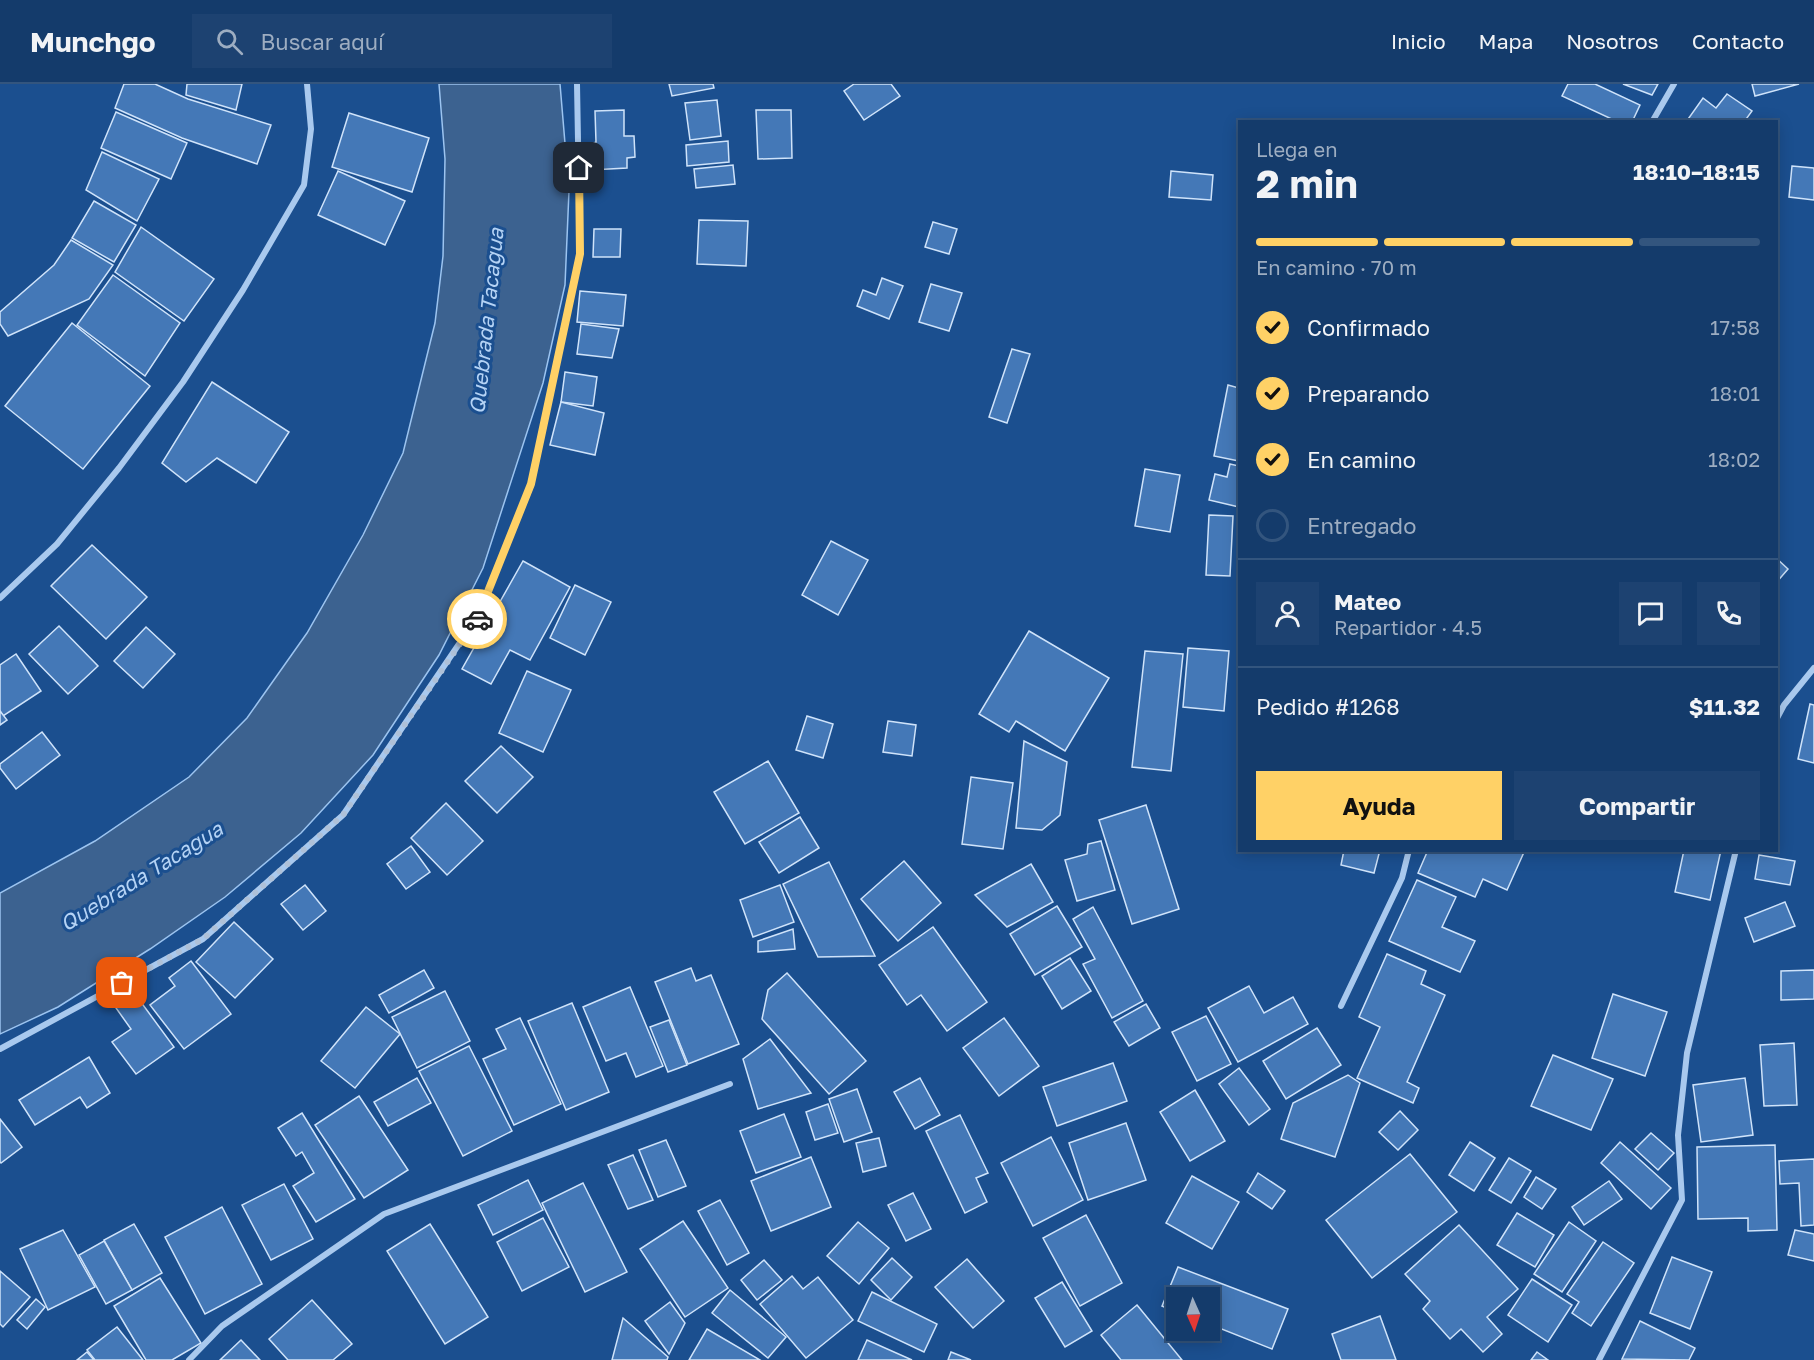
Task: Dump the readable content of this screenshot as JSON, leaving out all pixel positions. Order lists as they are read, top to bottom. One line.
{"water":["Quebrada Tacagua"],"north":"bottom","page":{"header":"Munchgo","search":"Buscar aquí","nav":["Inicio","Mapa","Nosotros","Contacto"],"heading":["2 min","Llega en","18:10–18:15"],"panel":["Mateo","Repartidor · 4.5","Pedido #1268","$11.32"],"bar":"En camino · 70 m","list":[["Confirmado","17:58"],["Preparando","18:01"],["En camino","18:02"],"Entregado"],"buttons":["Ayuda","Compartir"]}}
